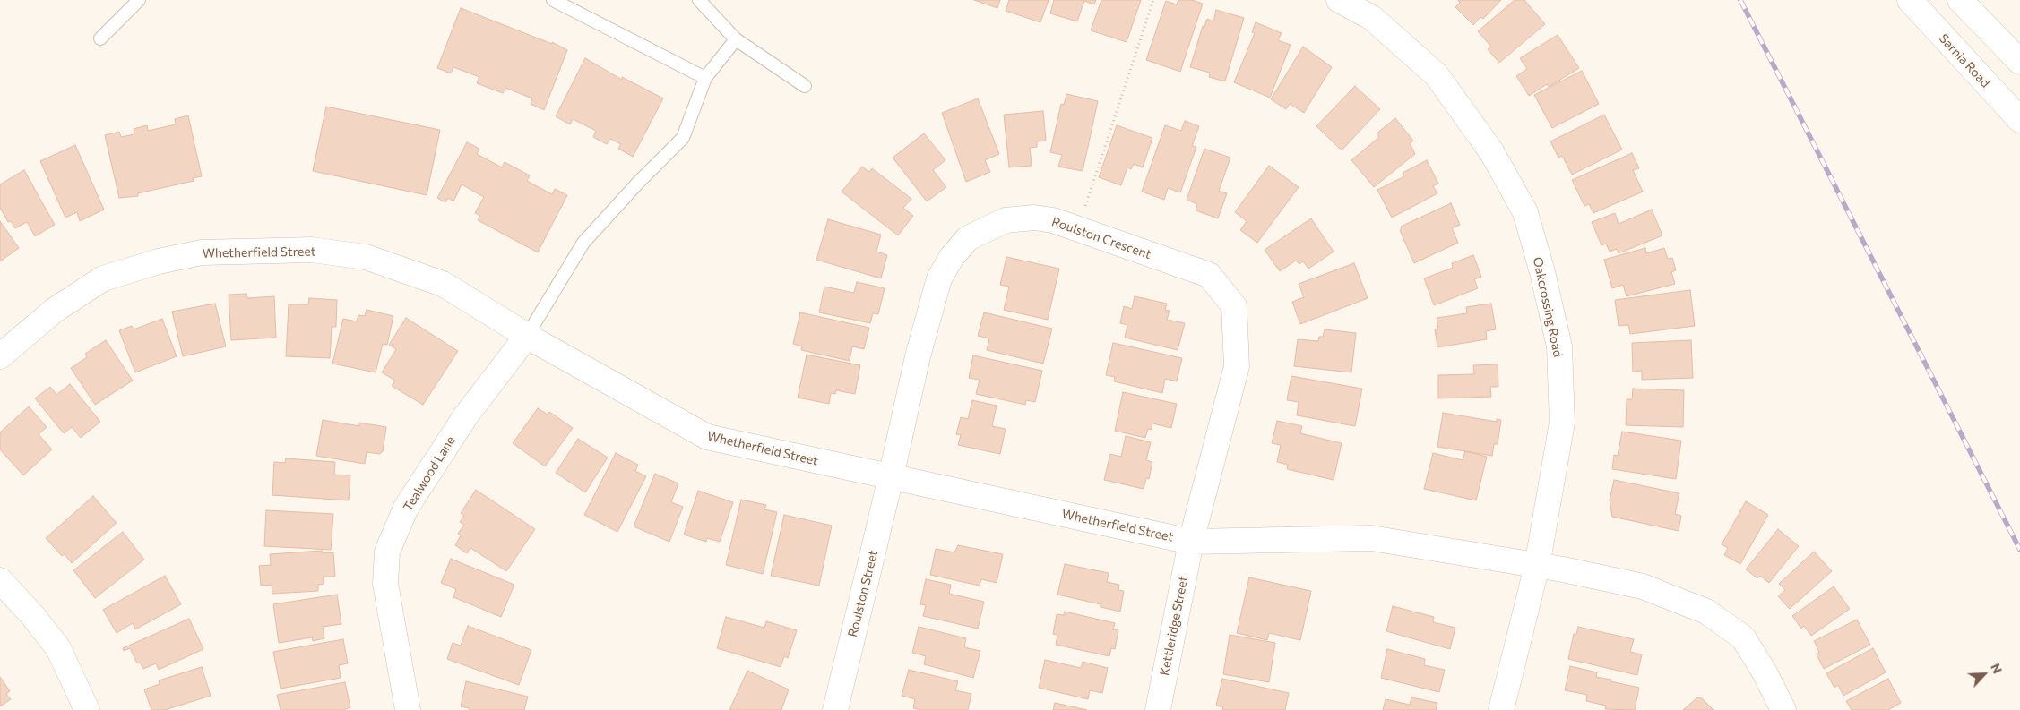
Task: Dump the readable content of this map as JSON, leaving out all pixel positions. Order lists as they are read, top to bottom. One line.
{"streets":{"street":["Sarnia Road","Roulston Crescent","Whetherfield Street","Oakcrossing Road","Tealwood Lane","Roulston Street","Kettleridge Street"]},"crossings":[["Roulston Crescent","Whetherfield Street"],["Roulston Crescent","Roulston Street"],["Roulston Crescent","Kettleridge Street"],["Whetherfield Street","Oakcrossing Road"],["Whetherfield Street","Tealwood Lane"],["Whetherfield Street","Roulston Street"],["Whetherfield Street","Kettleridge Street"]],"north":"top right"}
